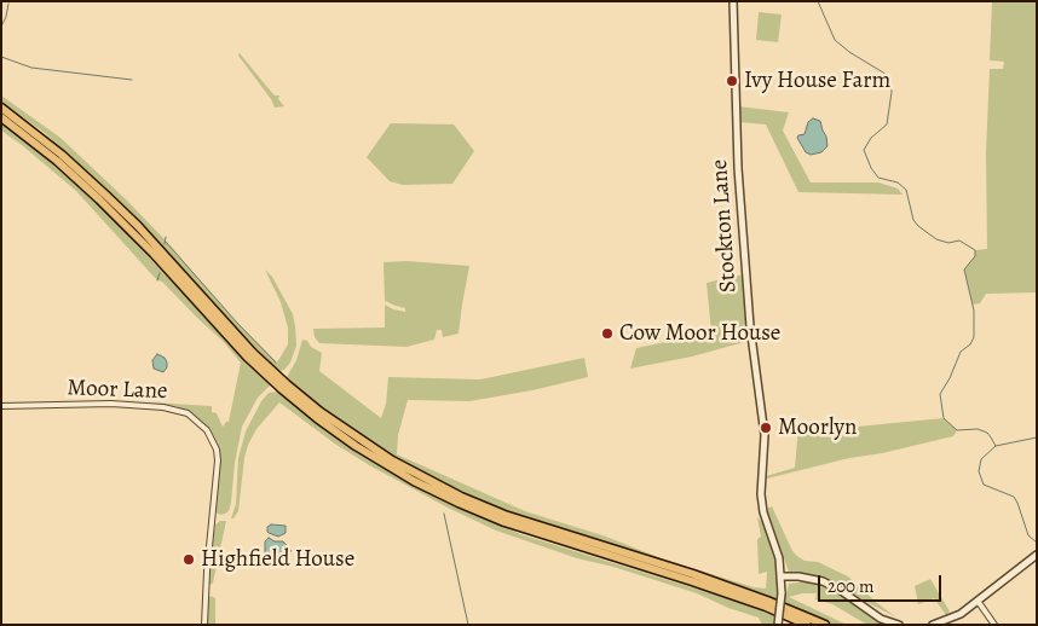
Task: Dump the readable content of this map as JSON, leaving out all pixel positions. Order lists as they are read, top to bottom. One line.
{"streets":{"street":["Stockton Lane","Moor Lane"]},"places":["Ivy House Farm","Cow Moor House","Moorlyn","Highfield House"],"scale_bar":"200 m"}
